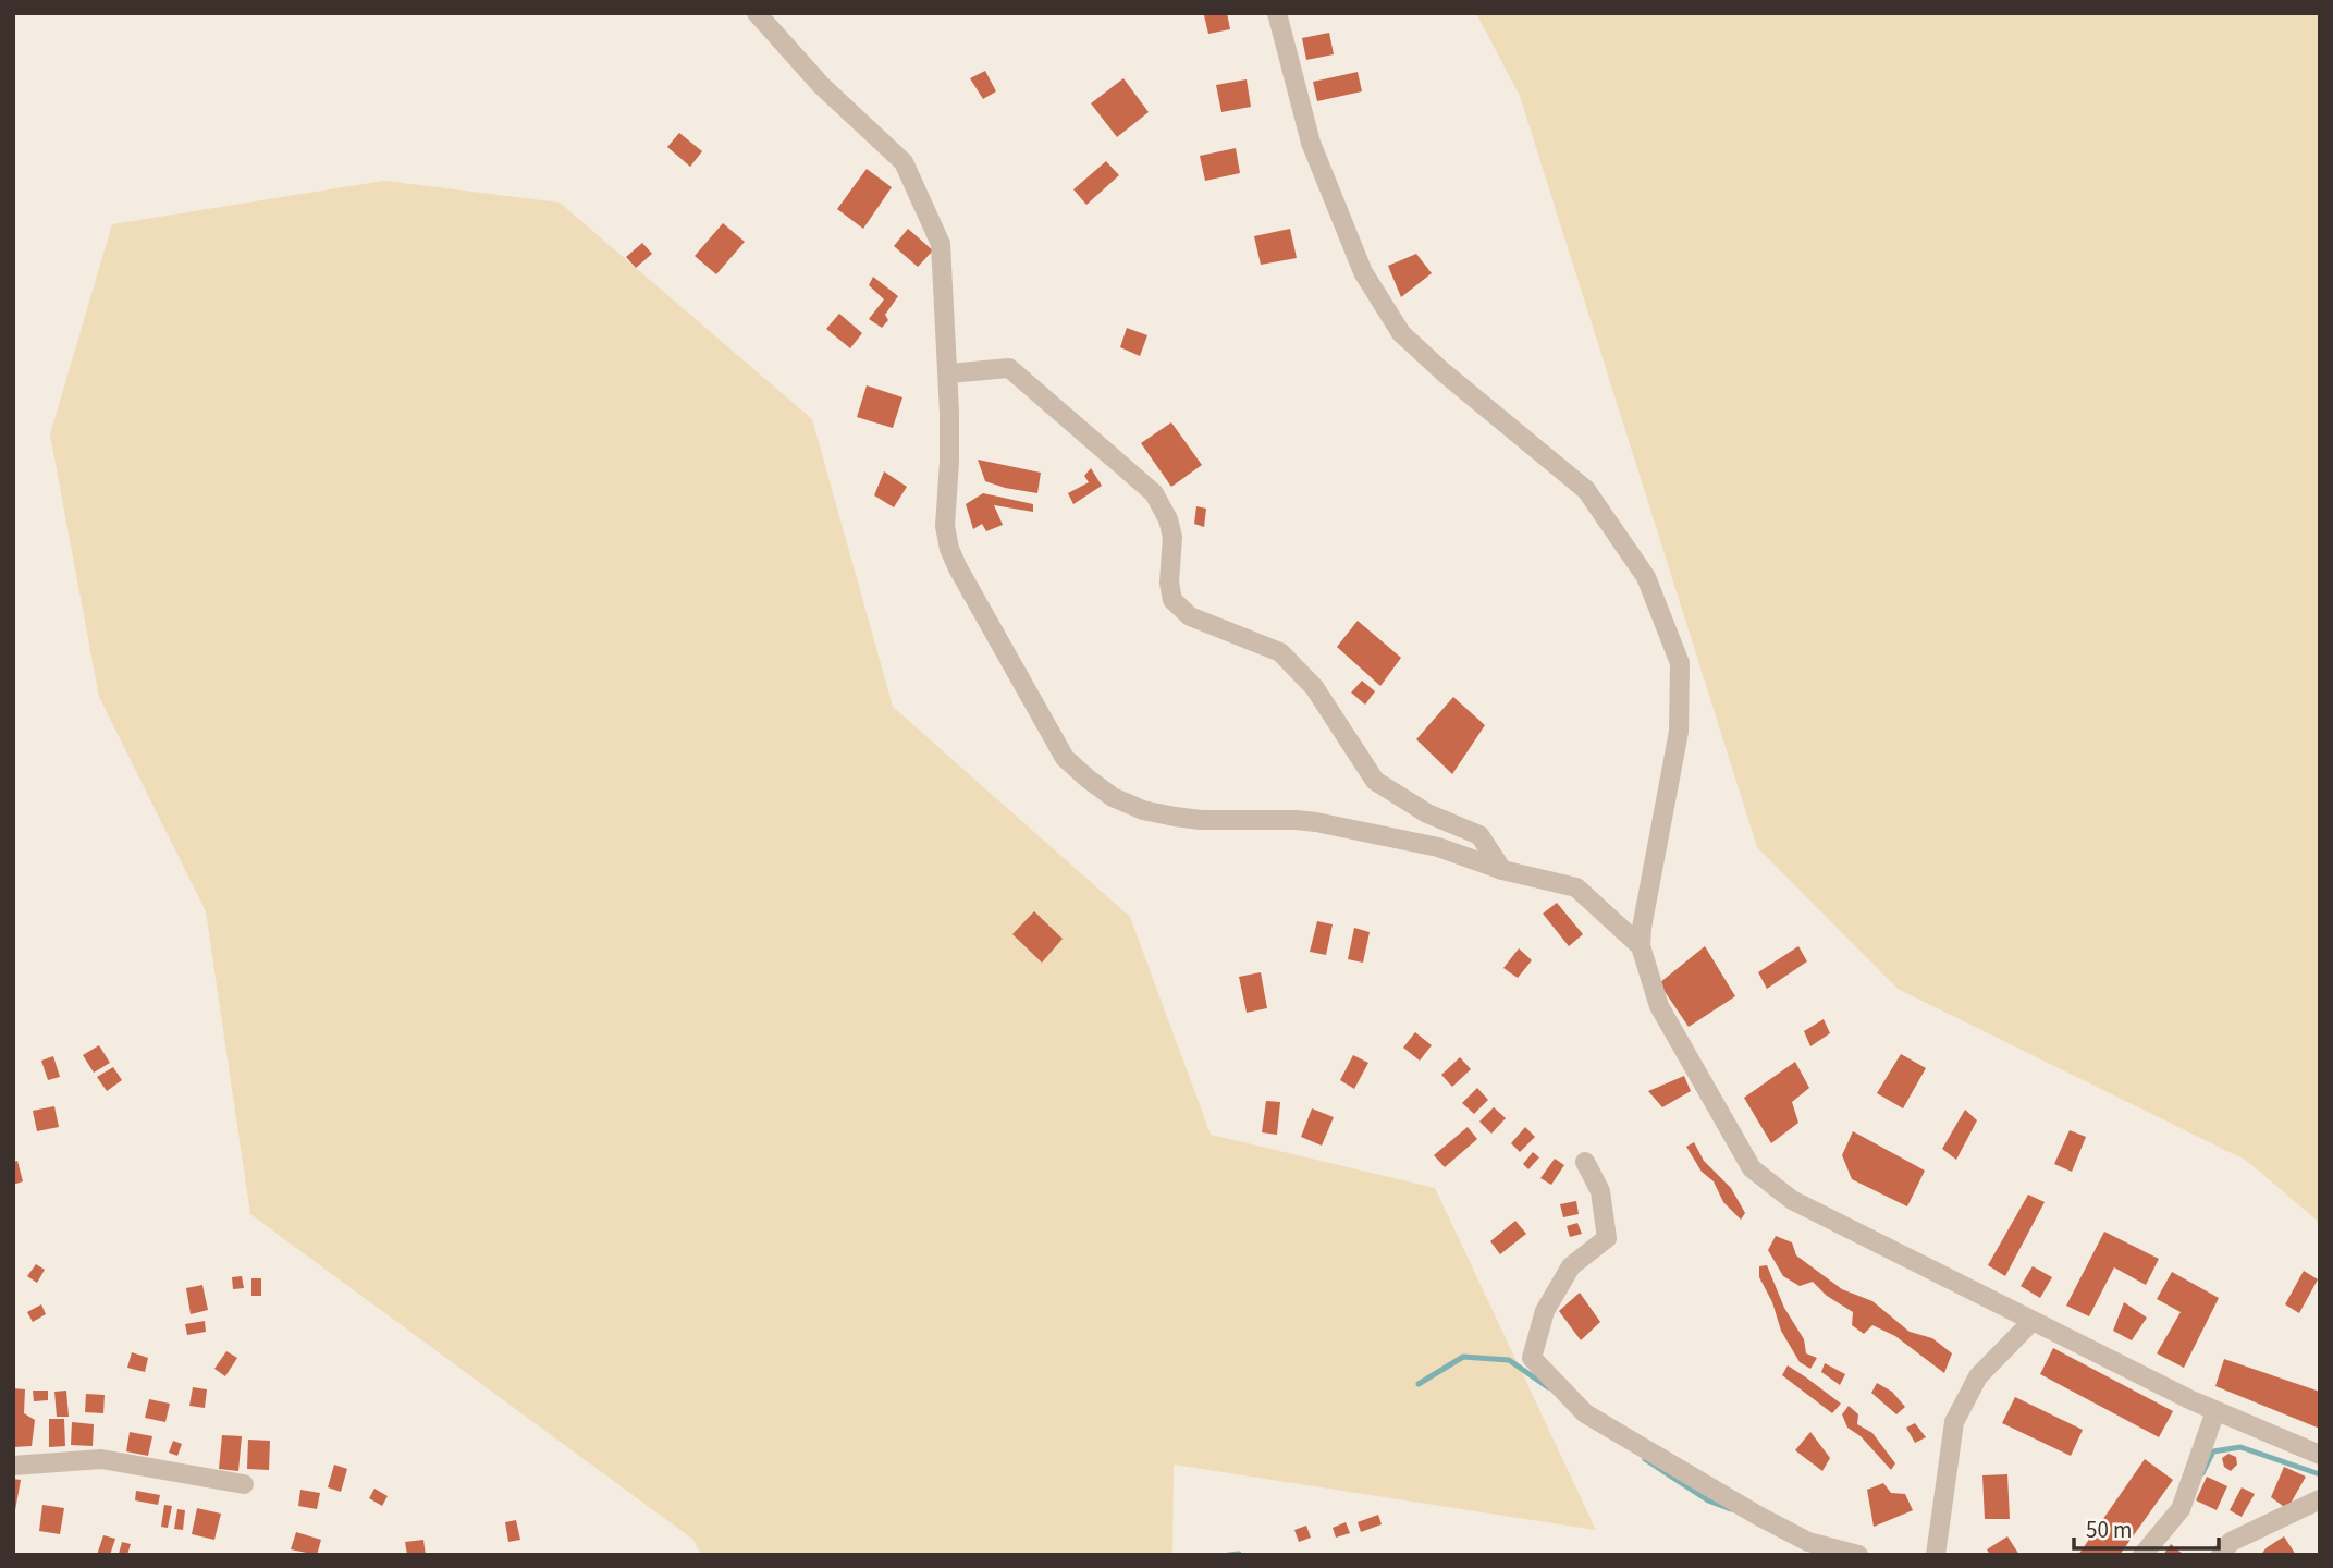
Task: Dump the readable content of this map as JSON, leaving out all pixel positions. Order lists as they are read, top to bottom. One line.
{"scale_bar":"50 m"}
